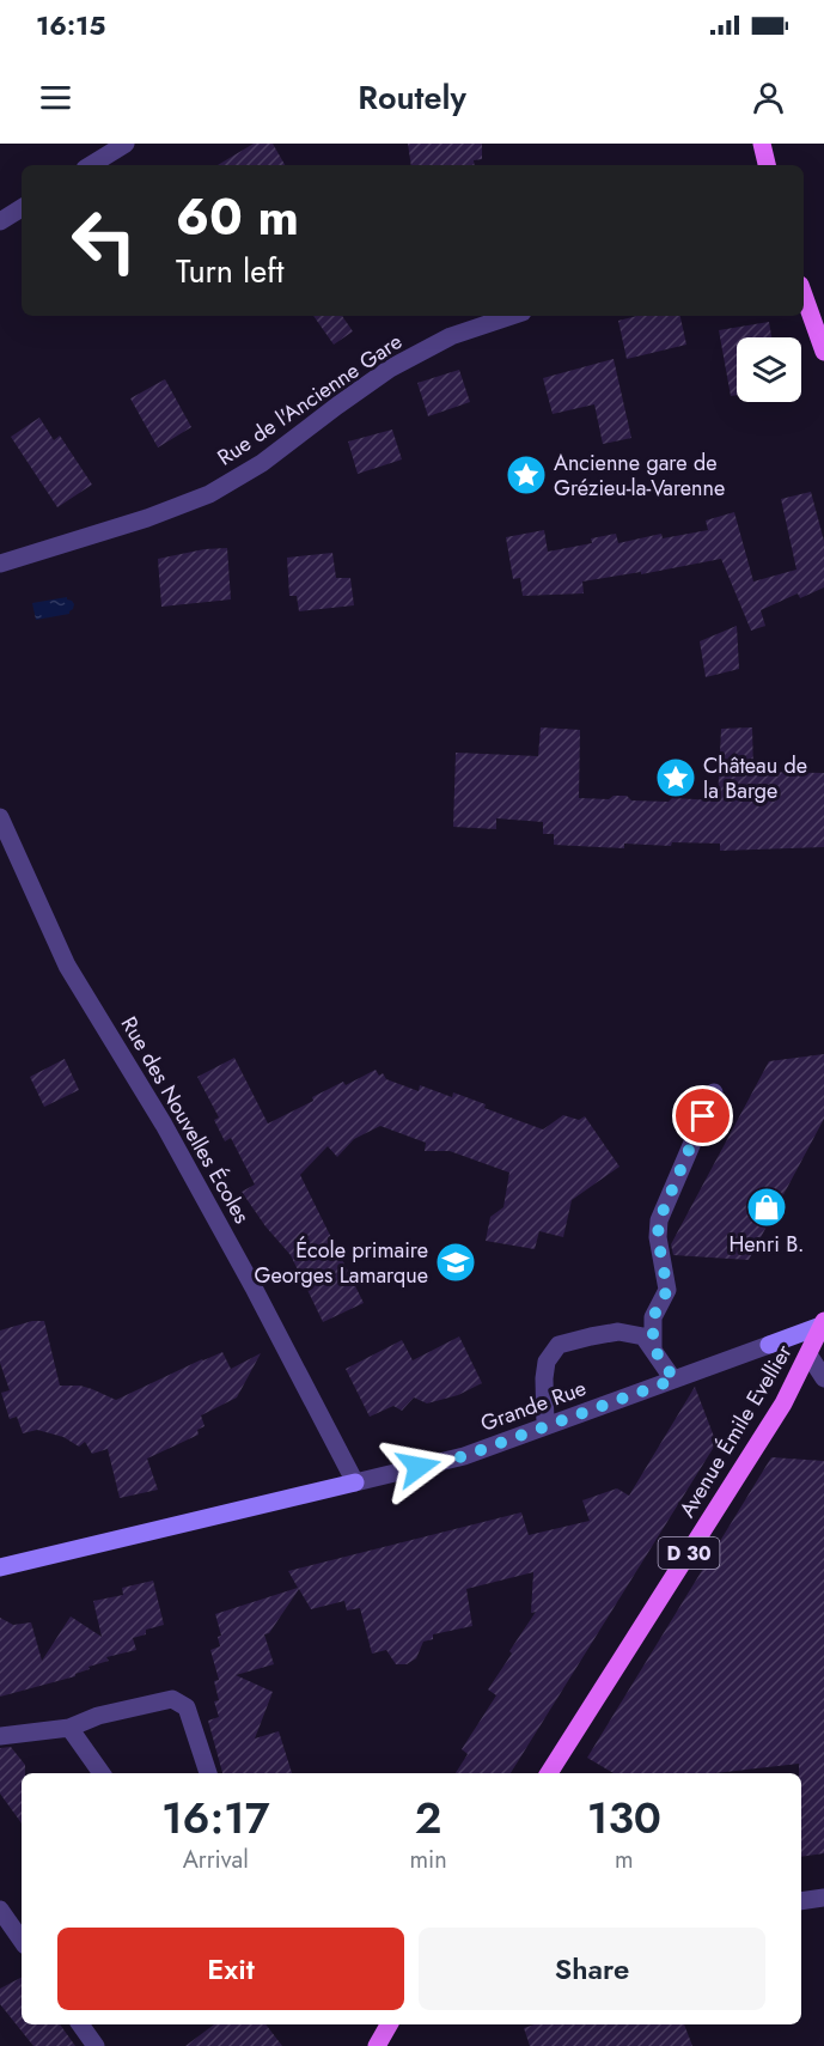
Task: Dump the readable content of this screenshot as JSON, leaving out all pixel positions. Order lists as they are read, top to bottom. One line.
{"streets":{"main road":["Avenue Émile Evellier","D 30"],"street":["Rue de l'Ancienne Gare","Rue des Nouvelles Écoles","Grande Rue"]},"crossings":[["Rue des Nouvelles Écoles","Grande Rue"],["Grande Rue","Avenue Émile Evellier"]],"places":{"place":["Ancienne gare de Grézieu-la-Varenne","Château de la Barge"],"shop":["Henri B."],"school or university":["École primaire Georges Lamarque"]},"page":{"status":"16:15","header":"Routely","turn":["60 m","Turn left"],"eta":["16:17","Arrival","2","min","130","m"],"buttons":["Exit","Share"]}}
